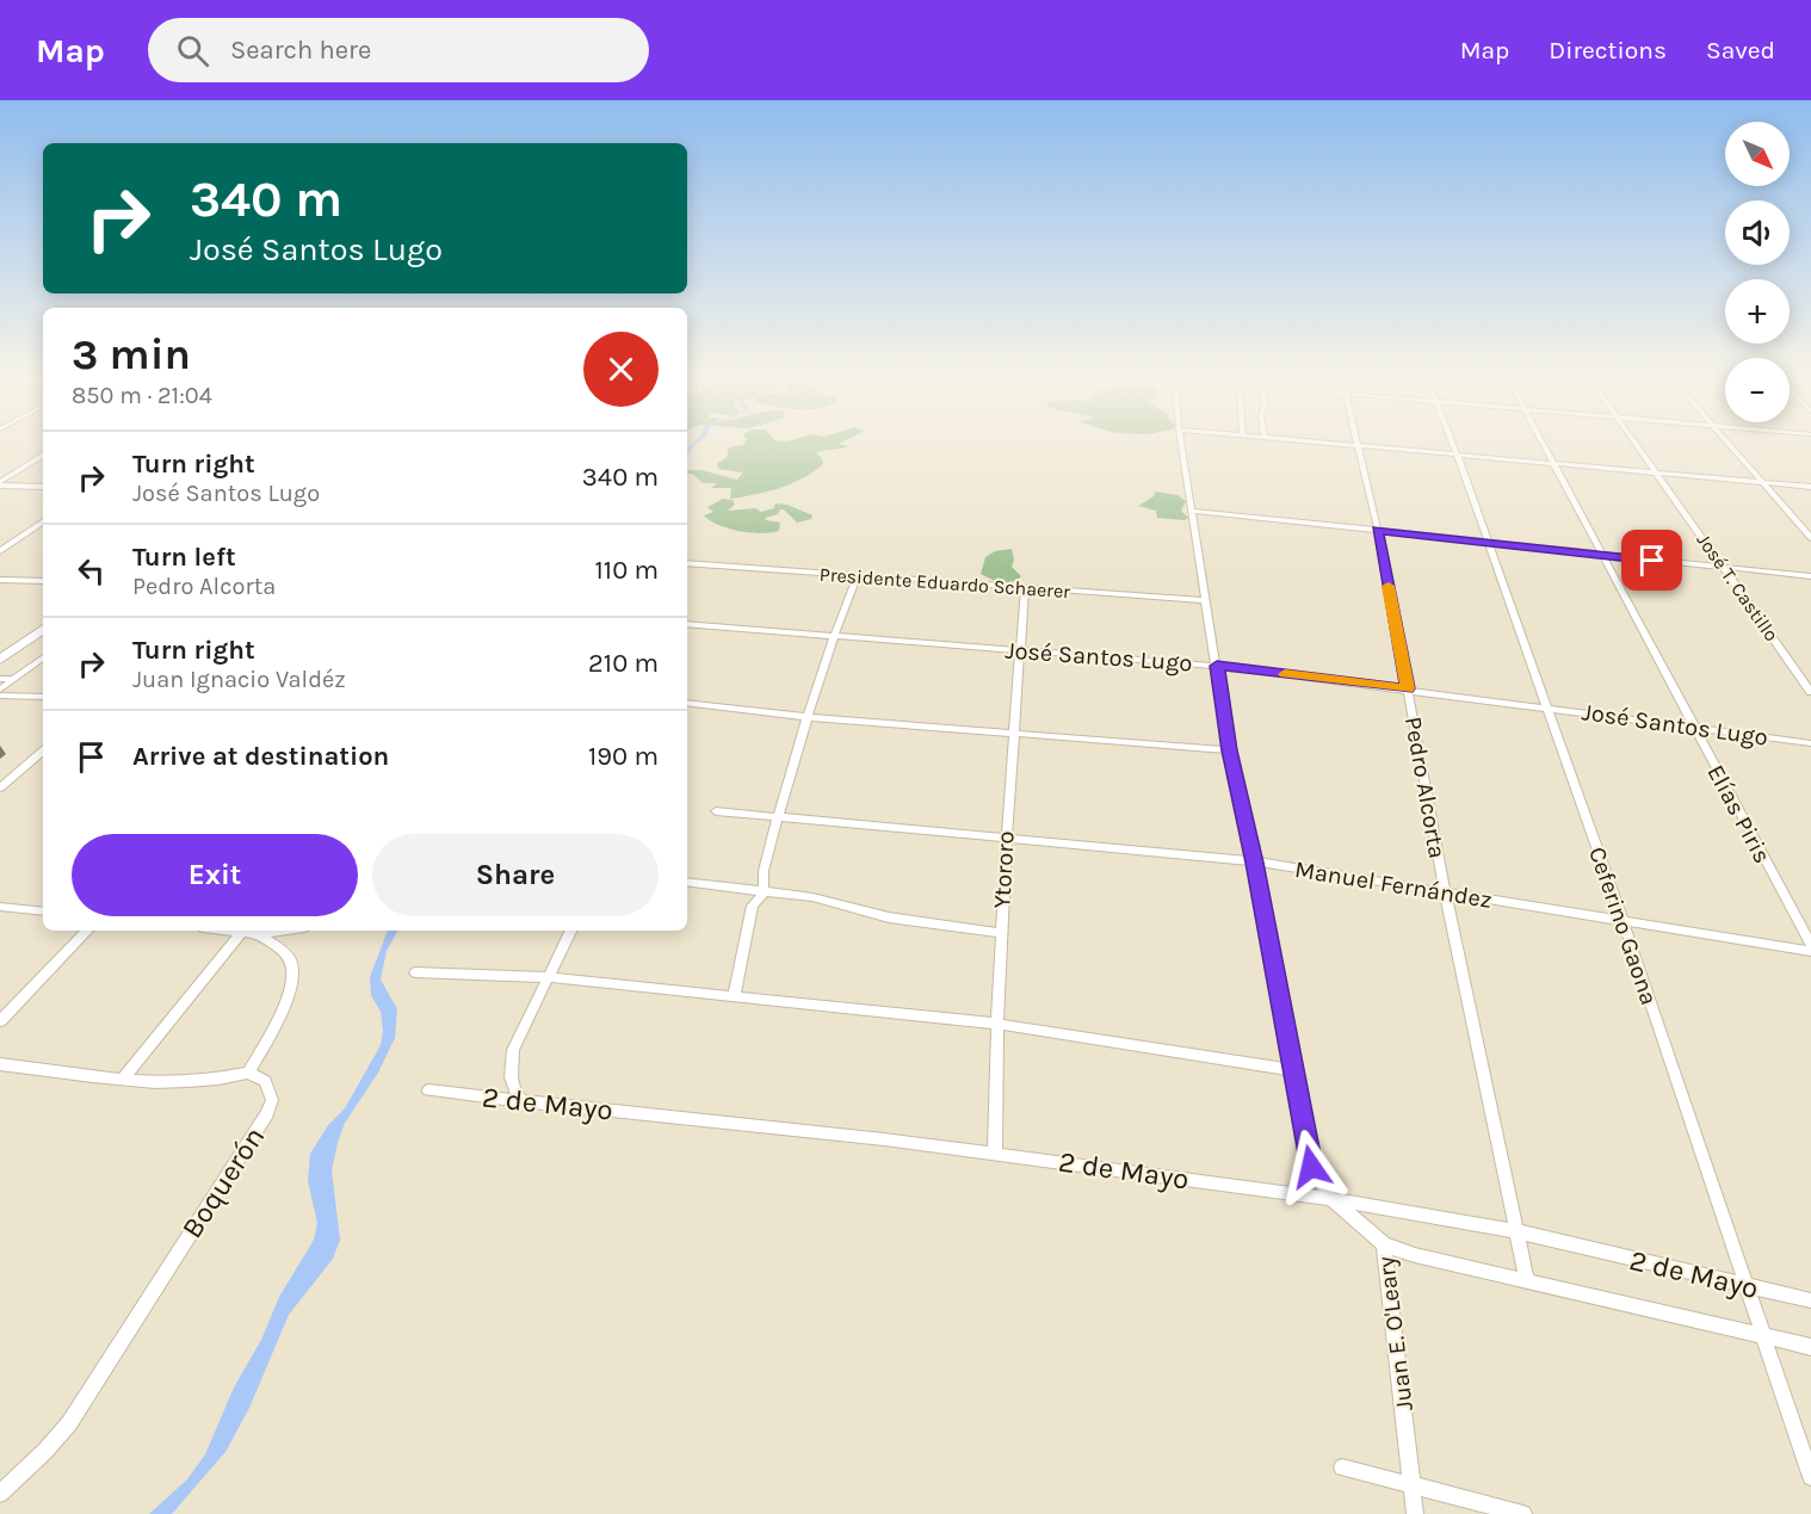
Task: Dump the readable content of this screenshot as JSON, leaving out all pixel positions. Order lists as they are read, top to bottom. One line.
{"streets":{"street":["Presidente Eduardo Schaerer","José T. Castillo","José Santos Lugo","Pedro Alcorta","Elías Piris","Ytororo","Manuel Fernández","Ceferino Gaona","2 de Mayo","Boquerón","Juan E. O'Leary"]},"crossings":[["Presidente Eduardo Schaerer","Ytororo"],["Presidente Eduardo Schaerer","Juan E. O'Leary"],["José Santos Lugo","Pedro Alcorta"],["José Santos Lugo","Elías Piris"],["José Santos Lugo","Ytororo"],["José Santos Lugo","Ceferino Gaona"],["José Santos Lugo","Juan E. O'Leary"],["Pedro Alcorta","Manuel Fernández"],["Pedro Alcorta","2 de Mayo"],["Ytororo","Manuel Fernández"],["Ytororo","2 de Mayo"],["Manuel Fernández","Ceferino Gaona"],["Manuel Fernández","Juan E. O'Leary"],["Ceferino Gaona","2 de Mayo"],["2 de Mayo","Juan E. O'Leary"]],"north":"bottom right","page":{"header":"Map","search":"Search here","nav":["Map","Directions","Saved"],"map_buttons":["+","−"],"turn":["340 m","José Santos Lugo"],"heading":["3 min","850 m · 21:04"],"list":[{"name":"Turn right","note":"José Santos Lugo","value":"340 m"},{"name":"Turn left","note":"Pedro Alcorta","value":"110 m"},{"name":"Turn right","note":"Juan Ignacio Valdéz","value":"210 m"},{"name":"Arrive at destination","value":"190 m"}],"buttons":["Exit","Share"]}}
